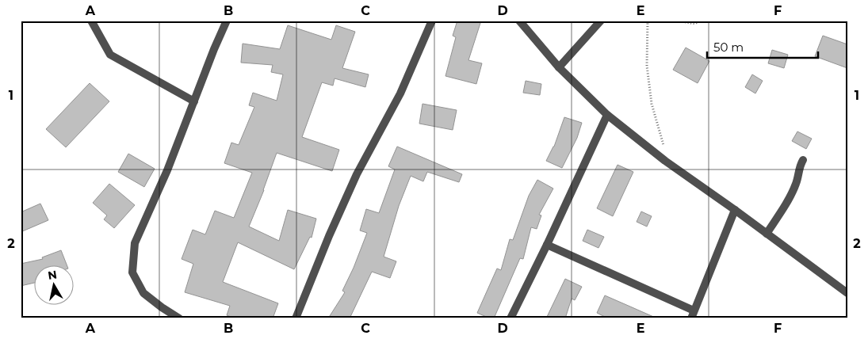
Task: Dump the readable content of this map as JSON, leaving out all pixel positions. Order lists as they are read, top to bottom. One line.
{"scale_bar":"50 m","north":"top","grid":{"columns":["A","B","C","D","E","F"],"rows":["1","2"]}}
